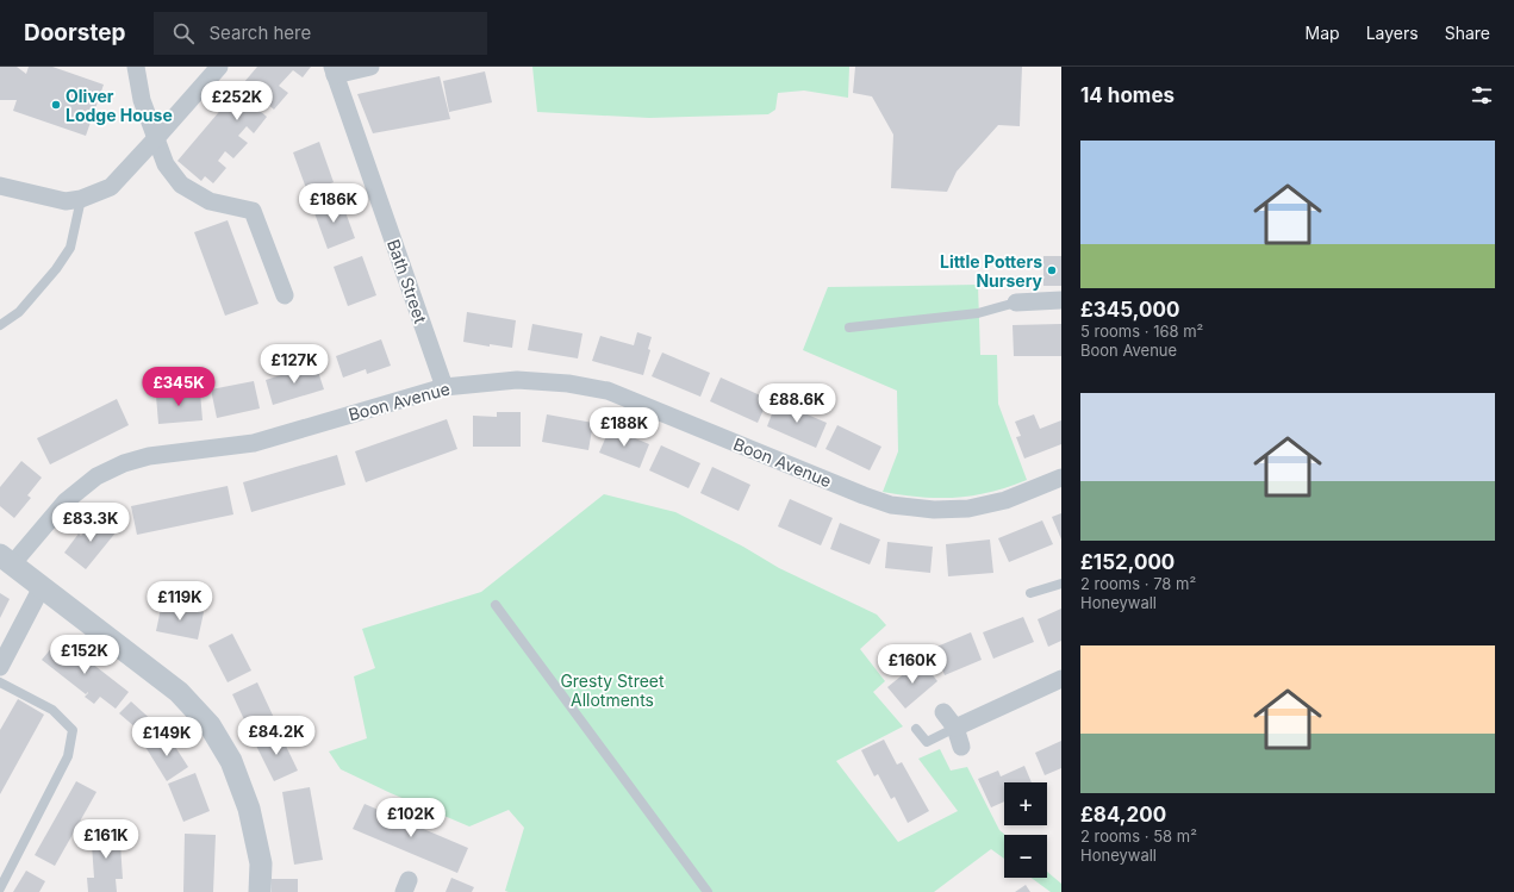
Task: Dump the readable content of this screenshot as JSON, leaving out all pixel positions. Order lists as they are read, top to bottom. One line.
{"streets":{"street":["Bath Street","Boon Avenue"]},"crossings":[["Bath Street","Boon Avenue"]],"parks":["Gresty Street Allotments"],"places":["Oliver Lodge House","Little Potters Nursery"],"page":{"header":"Doorstep","search":"Search here","nav":["Map","Layers","Share"],"heading":"14 homes","price":["£252K","£186K","£127K","£345K","£88.6K","£188K","£83.3K","£119K","£152K","£160K","£84.2K","£149K","£102K","£161K"],"list":[{"name":"£345,000","note":"5 rooms · 168 m² · Boon Avenue"},{"name":"£152,000","note":"2 rooms · 78 m² · Honeywall"},{"name":"£84,200","note":"2 rooms · 58 m² · Honeywall"}],"map_buttons":["+","−"]}}
